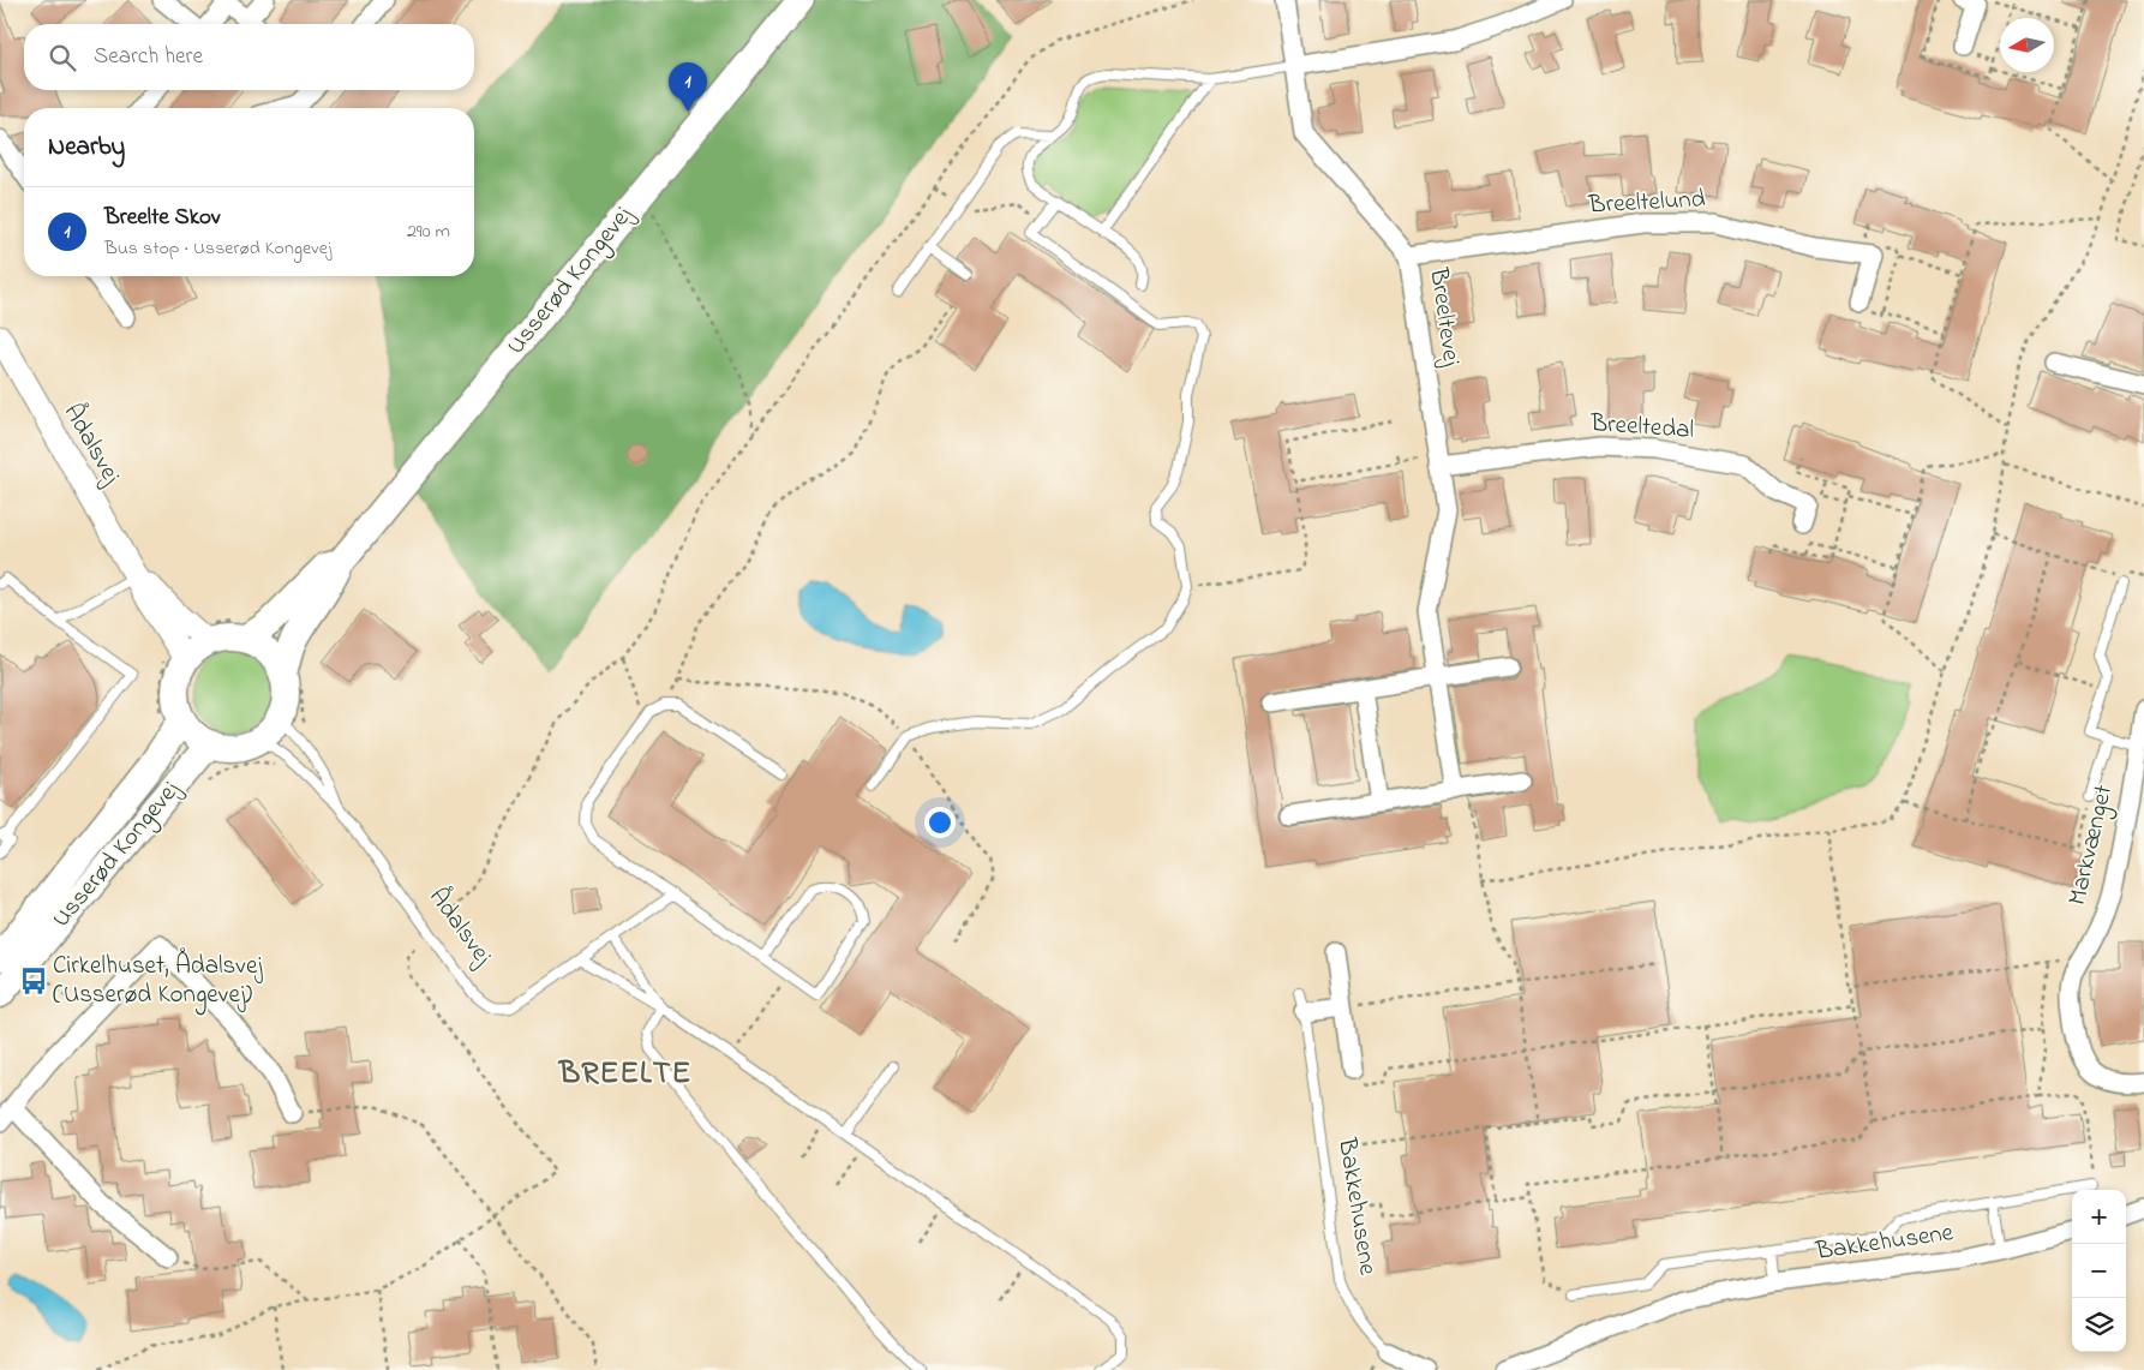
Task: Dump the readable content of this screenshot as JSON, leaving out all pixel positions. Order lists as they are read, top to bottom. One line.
{"streets":{"main road":["Usserød Kongevej"],"street":["Breeltelund","Breeltevej","Breeltedal","Ådalsvej","Markvænget","Bakkehusene"]},"crossings":[["Breeltelund","Breeltevej"],["Breeltevej","Breeltedal"]],"districts":["BREELTE"],"places":{"bus stop":["Cirkelhuset, Ådalsvej (Usserød Kongevej)"]},"north":"left","page":{"search":"Search here","pins":"1","heading":"Nearby","list":[{"mark":"1","name":"Breelte Skov","note":"Bus stop · Usserød Kongevej","value":"290 m"}],"map_buttons":["+","−"]}}
